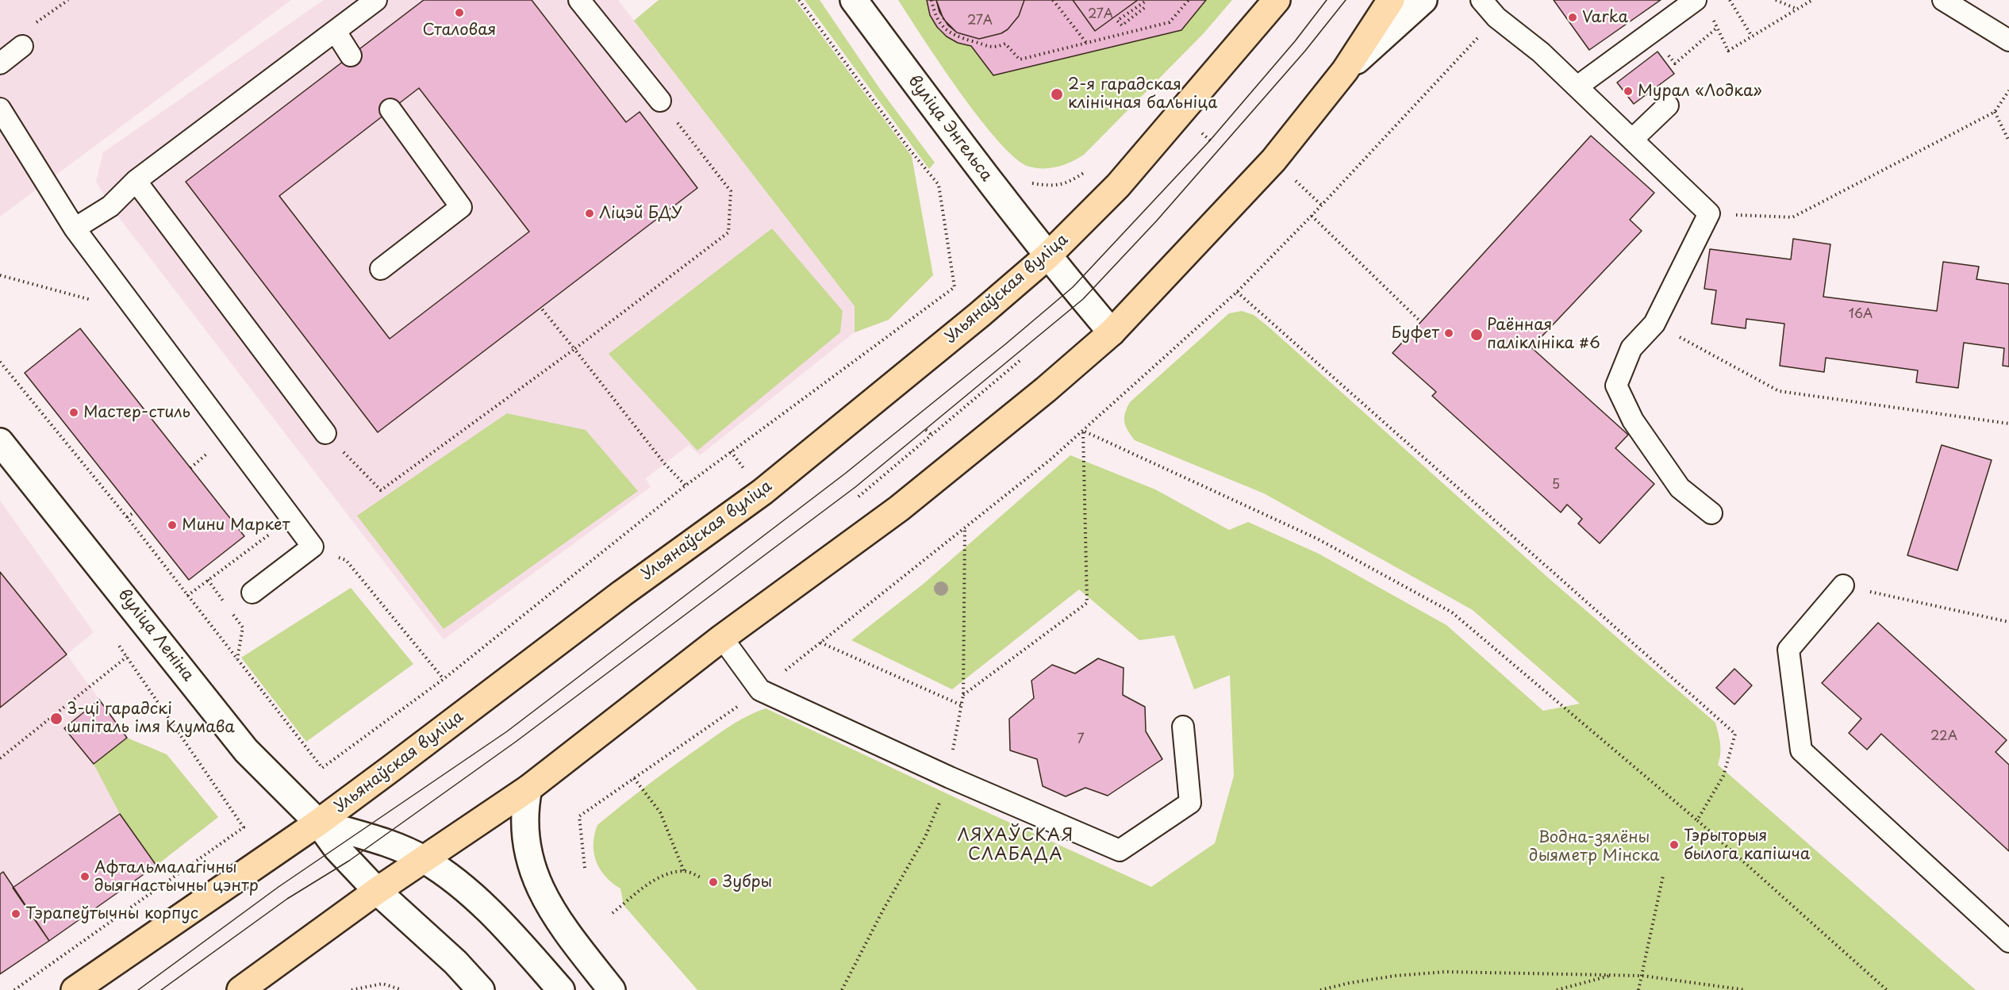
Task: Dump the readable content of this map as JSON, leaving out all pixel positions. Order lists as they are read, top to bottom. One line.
{"streets":{"main road":["вуліца Энгельса","Ульянаўская вуліца","вуліца Леніна"]},"crossings":[["вуліца Энгельса","Ульянаўская вуліца"],["Ульянаўская вуліца","вуліца Леніна"]],"districts":["ЛЯХАЎСКАЯ СЛАБАДА"],"parks":["Водна-зялёны дыяметр Мінска"],"places":["Сталовая","Varka","Мурал «Лодка»","2-я гарадская клінічная бальніца","Ліцэй БДУ","Буфет","Раённая паліклініка #6","Мастер-стиль","Мини Маркет","3-ці гарадскі шпіталь імя Клумава","Тэрыторыя былога капішча","Афтальмалагічны дыягнастычны цэнтр","Зубры","Тэрапеўтычны корпус"],"house_numbers":["27А","27А","16А","5","22А","7"]}
